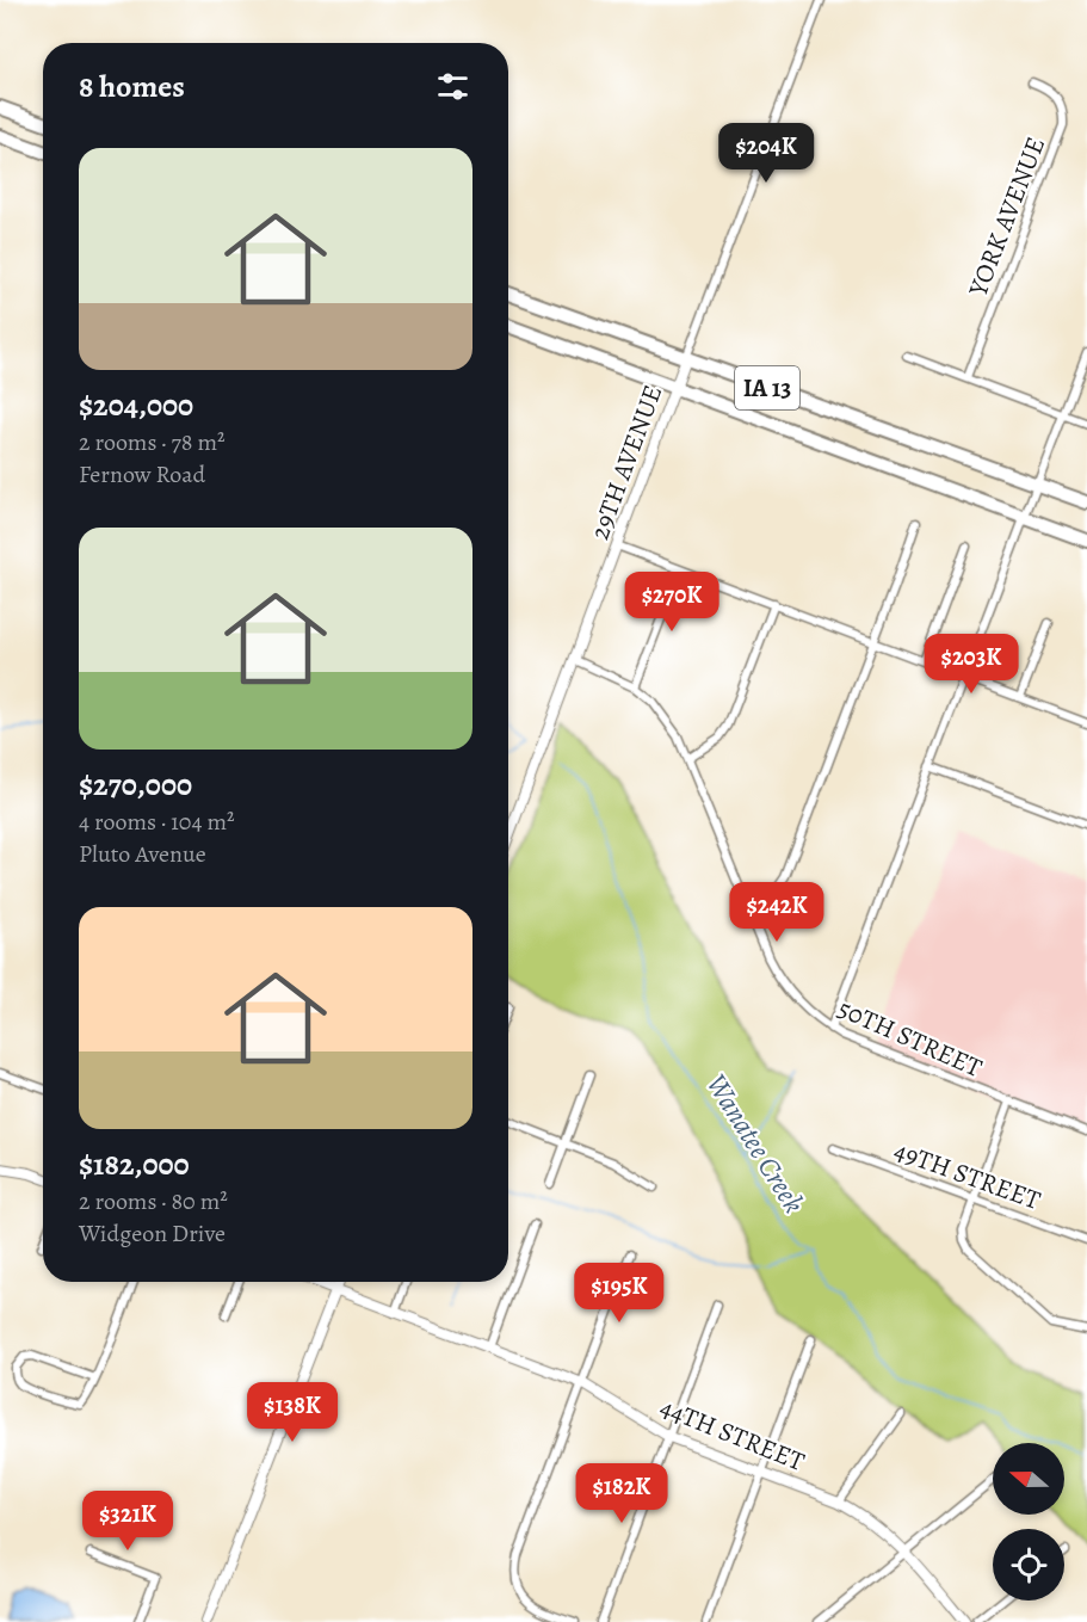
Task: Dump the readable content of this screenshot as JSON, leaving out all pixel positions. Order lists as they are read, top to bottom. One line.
{"streets":{"highway":["IA 13"],"street":["YORK AVENUE","29TH AVENUE","50TH STREET","49TH STREET","44TH STREET"]},"crossings":[["IA 13","29TH AVENUE"],["29TH AVENUE","50TH STREET"]],"water":["Wanatee Creek"],"north":"left","page":{"heading":"8 homes","price":["$204K","$270K","$203K","$242K","$195K","$138K","$182K","$321K"],"list":[{"name":"$204,000","note":"2 rooms · 78 m² · Fernow Road"},{"name":"$270,000","note":"4 rooms · 104 m² · Pluto Avenue"},{"name":"$182,000","note":"2 rooms · 80 m² · Widgeon Drive"}]}}
